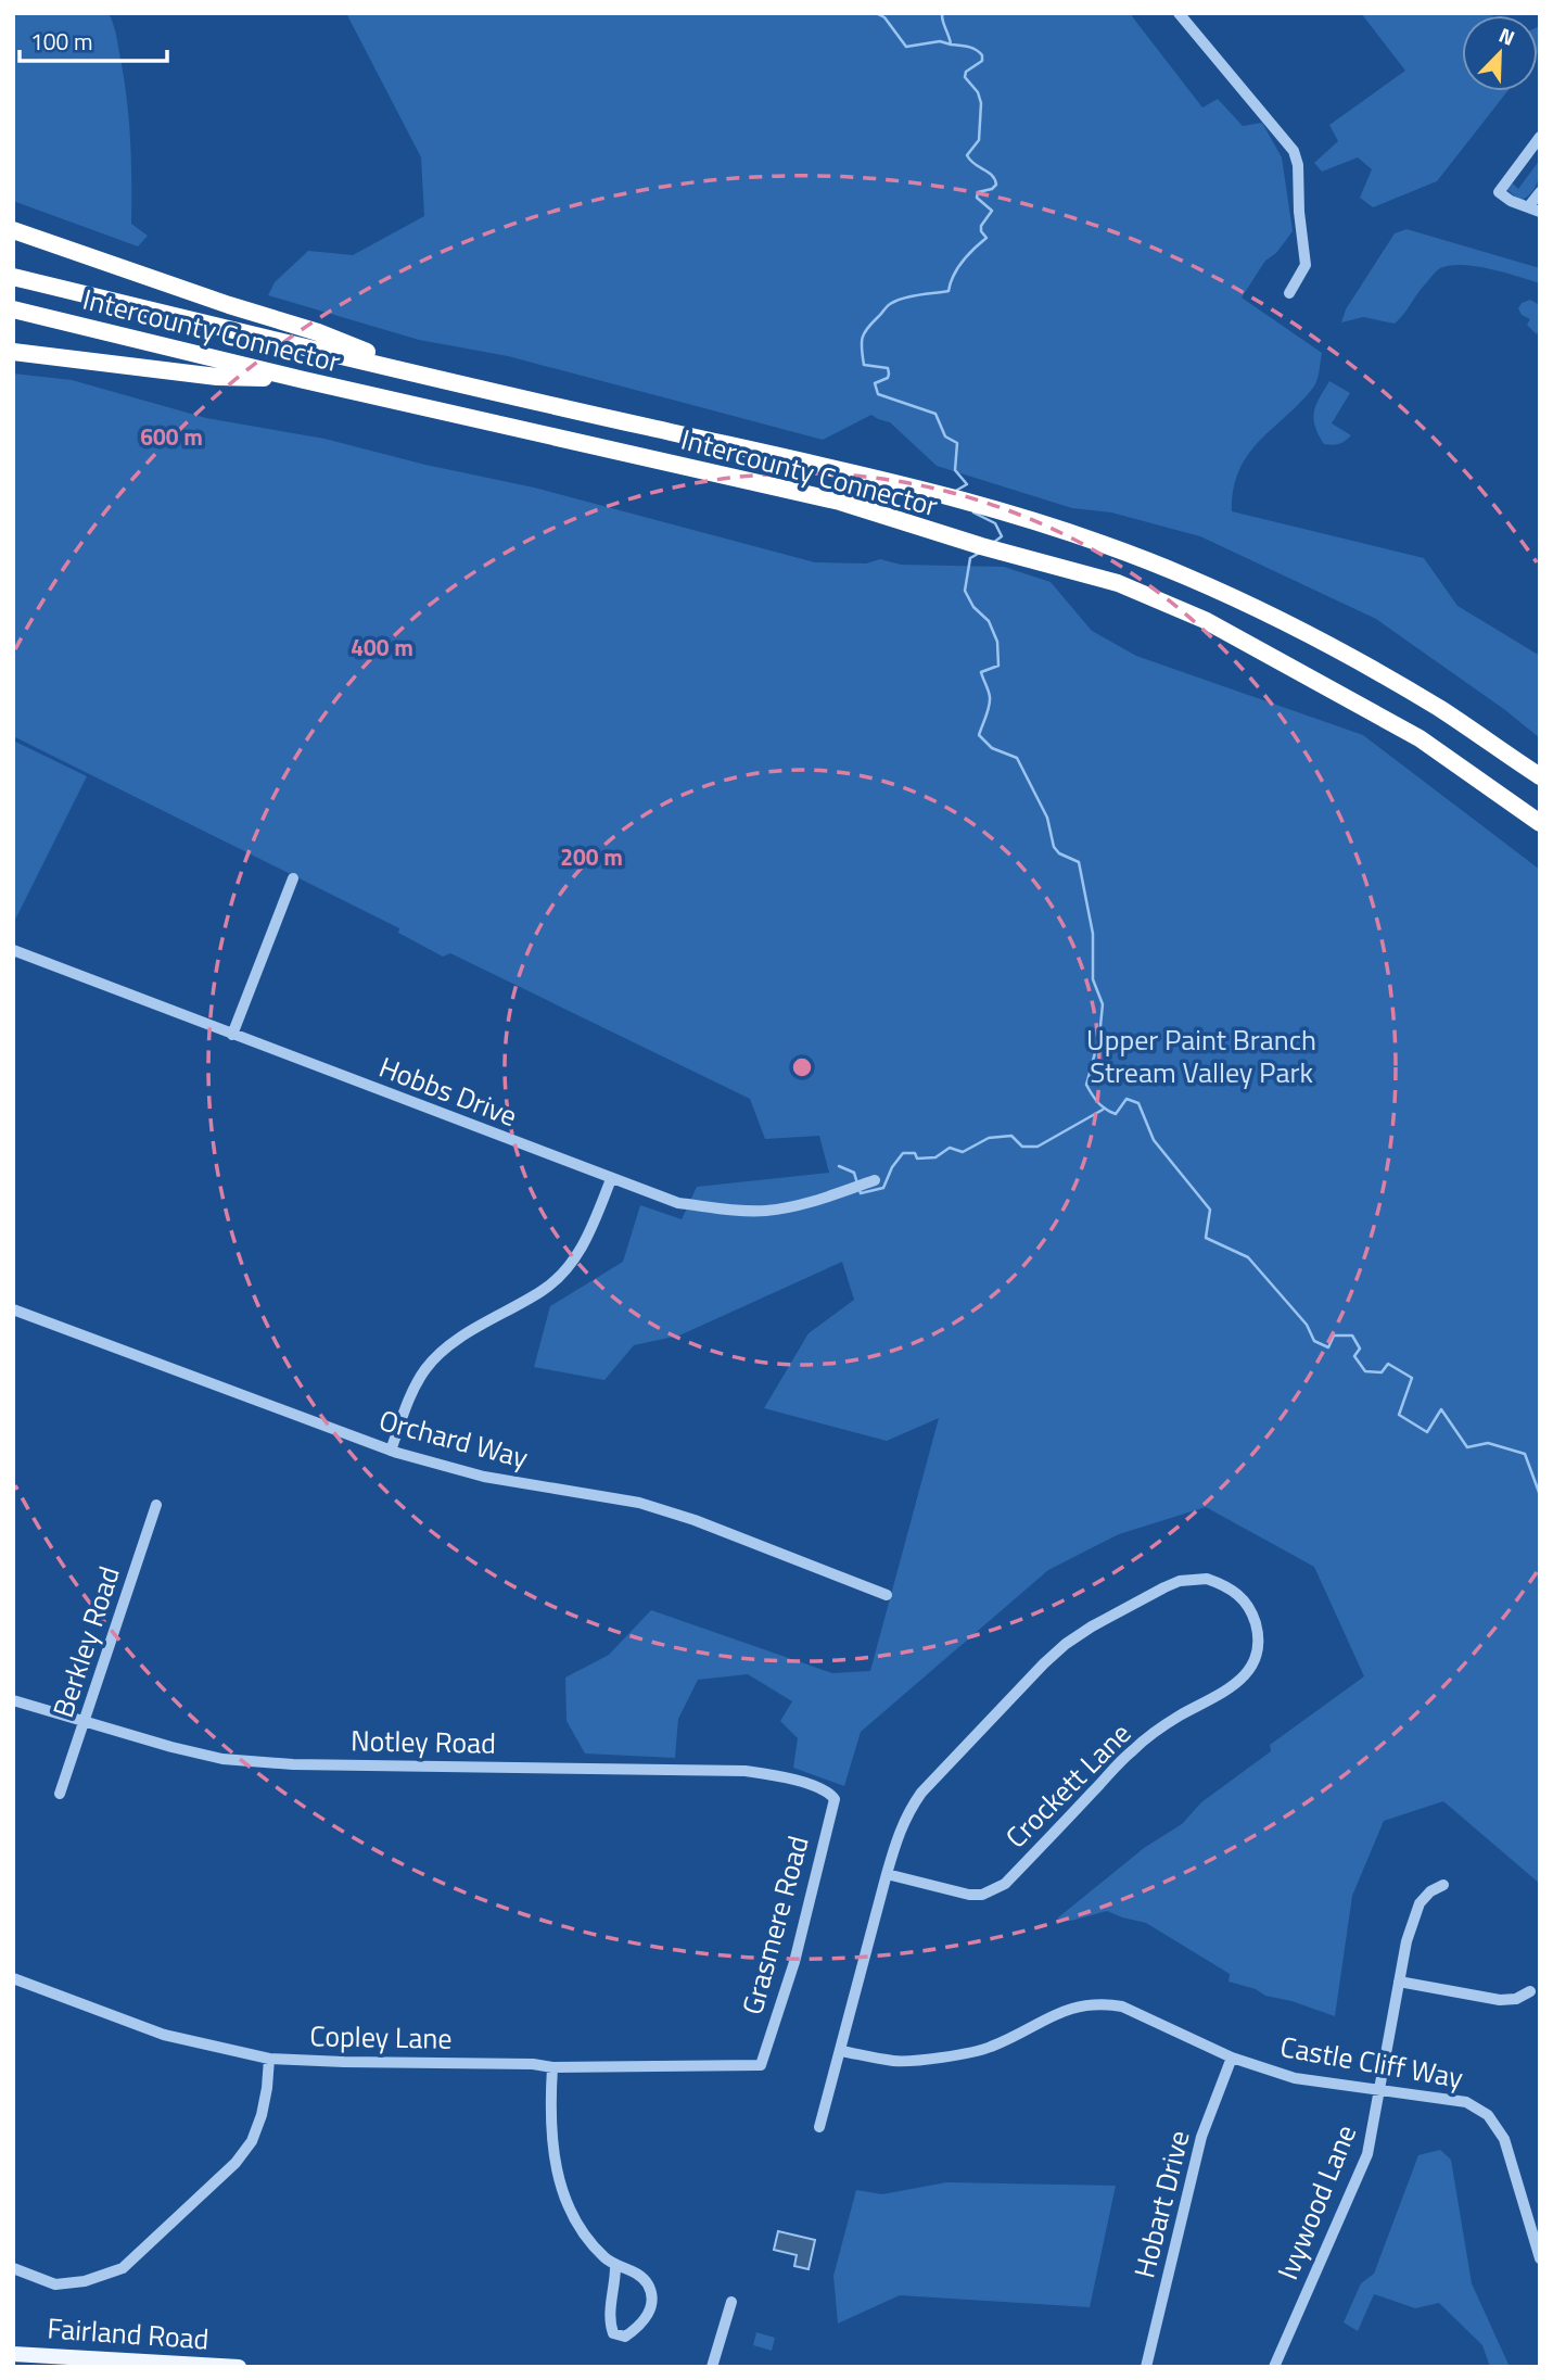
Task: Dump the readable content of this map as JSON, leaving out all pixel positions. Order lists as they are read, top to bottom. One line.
{"streets":{"highway":["Intercounty Connector"],"main road":["Fairland Road"],"street":["Hobbs Drive","Orchard Way","Berkley Road","Notley Road","Crockett Lane","Grasmere Road","Copley Lane","Castle Cliff Way","Ivywood Lane","Hobart Drive"]},"crossings":[["Berkley Road","Notley Road"],["Notley Road","Grasmere Road"],["Crockett Lane","Castle Cliff Way"],["Grasmere Road","Copley Lane"],["Castle Cliff Way","Ivywood Lane"],["Castle Cliff Way","Hobart Drive"]],"parks":["Upper Paint Branch Stream Valley Park"],"scale_bar":"100 m","north":"top right","rings":["600 m","400 m","200 m"]}
